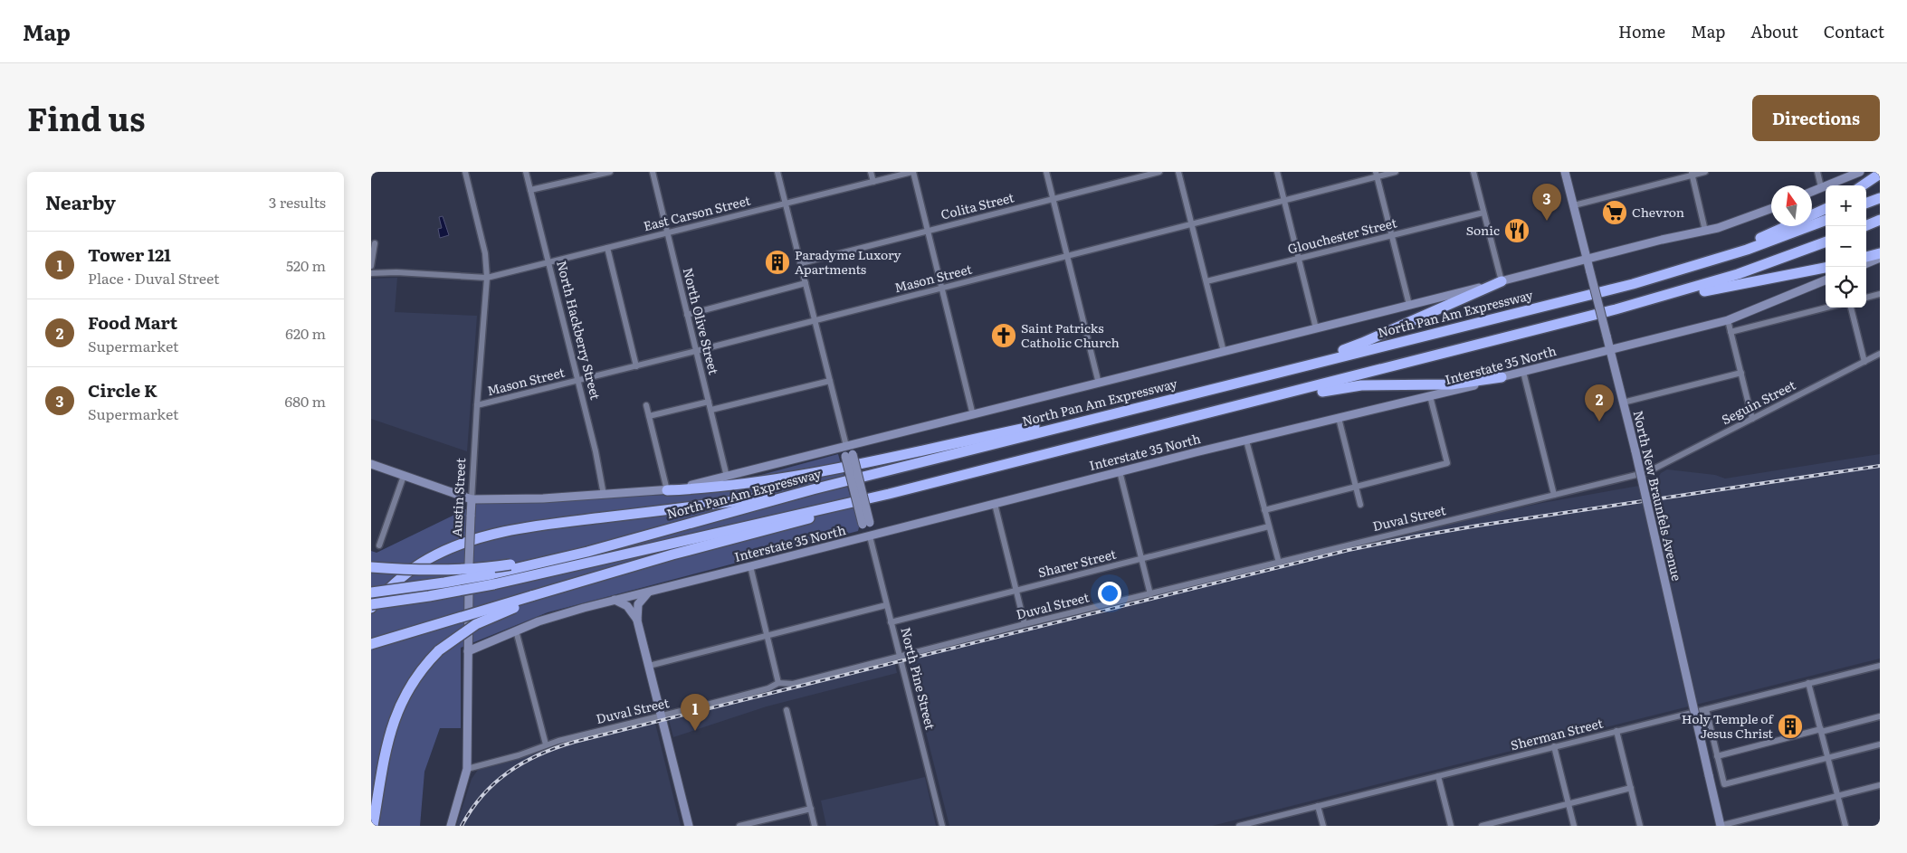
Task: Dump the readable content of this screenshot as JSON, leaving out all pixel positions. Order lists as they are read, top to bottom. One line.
{"streets":{"highway":["North Pan Am Expressway"],"main road":["Interstate 35 North","North New Braunfels Avenue","Austin Street","North Pine Street"],"street":["Colita Street","East Carson Street","Glouchester Street","Mason Street","North Olive Street","North Hackberry Street","Seguin Street","Duval Street","Sharer Street","Sherman Street"]},"crossings":[["Colita Street","North Pine Street"],["East Carson Street","North Olive Street"],["East Carson Street","North Hackberry Street"],["East Carson Street","Austin Street"],["East Carson Street","North Pine Street"],["Mason Street","North Olive Street"],["Mason Street","North Hackberry Street"],["Mason Street","Austin Street"],["Mason Street","North Pine Street"],["Interstate 35 North","North New Braunfels Avenue"],["Interstate 35 North","Austin Street"],["Interstate 35 North","North Pine Street"],["Seguin Street","Duval Street"],["Austin Street","Duval Street"],["Duval Street","North Pine Street"],["Sharer Street","North Pine Street"]],"places":{"supermarket":["Chevron"],"restaurant":["Sonic"],"building":["Paradyme Luxory Apartments","Holy Temple of Jesus Christ"],"church":["Saint Patricks Catholic Church"]},"north":"top","page":{"header":"Map","nav":["Home","Map","About","Contact"],"title":"Find us","buttons":"Directions","heading":["Nearby","3 results"],"pins":["3","2","1"],"map_buttons":["+","−"],"list":[{"mark":"1","name":"Tower 121","note":"Place · Duval Street","value":"520 m"},{"mark":"2","name":"Food Mart","note":"Supermarket","value":"620 m"},{"mark":"3","name":"Circle K","note":"Supermarket","value":"680 m"}]}}
